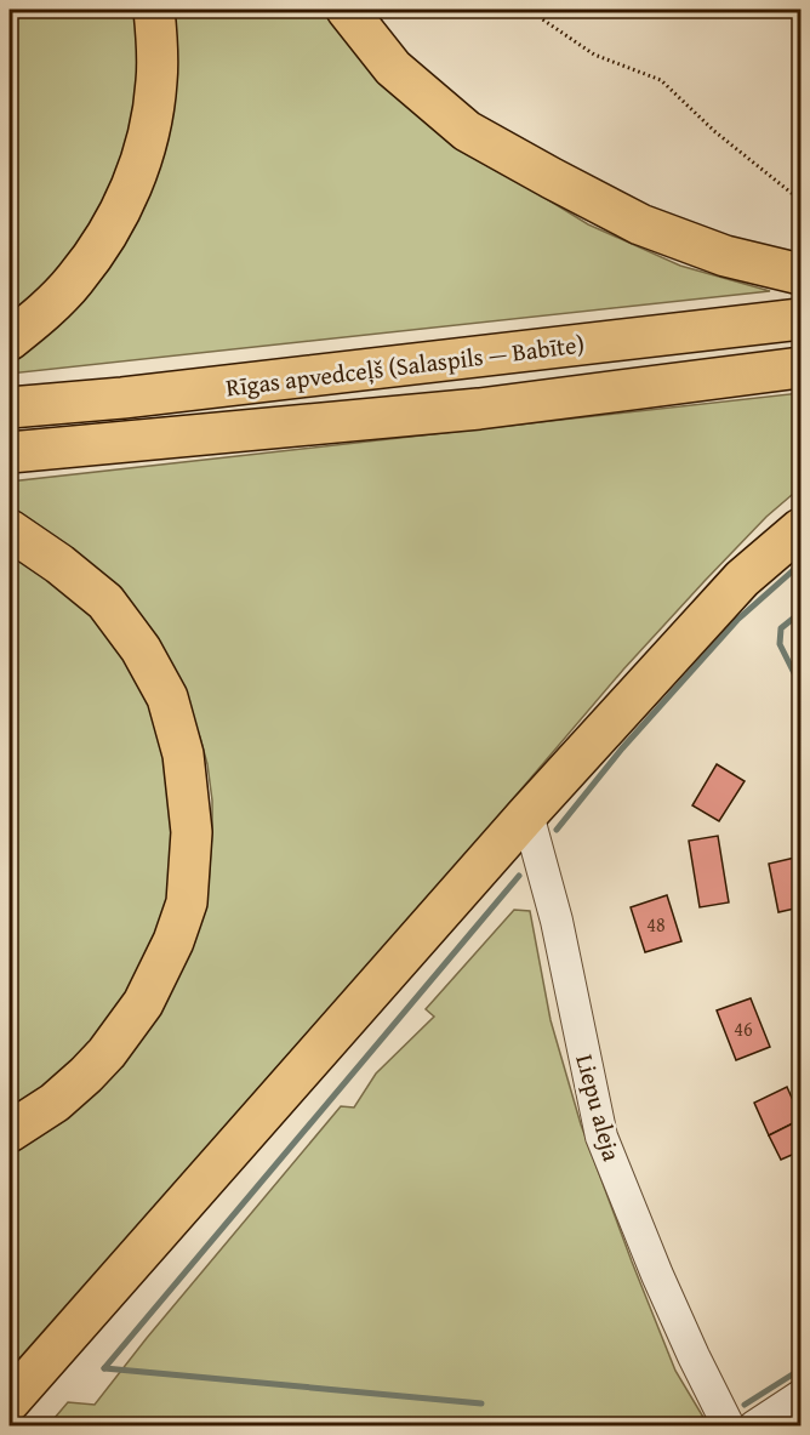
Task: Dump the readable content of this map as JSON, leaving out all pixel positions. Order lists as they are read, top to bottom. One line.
{"streets":{"highway":["Rīgas apvedceļš (Salaspils — Babīte)"],"street":["Liepu aleja"]},"house_numbers":["48","46"]}
